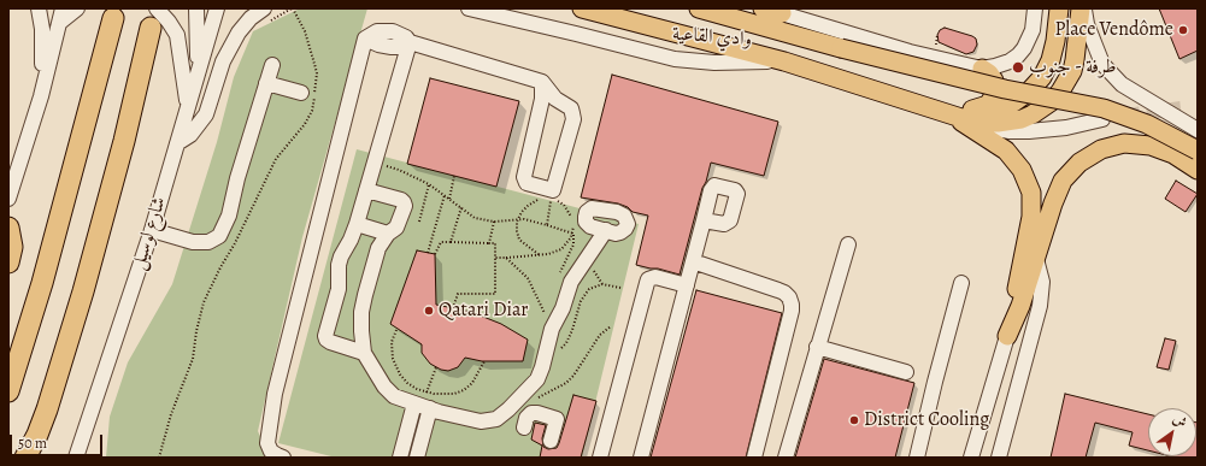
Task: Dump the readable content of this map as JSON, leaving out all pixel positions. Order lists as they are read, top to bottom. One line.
{"streets":{"main road":["وادي القاعية"],"street":["شارع لوسيل"]},"places":["Place Vendôme","طرفة - جنوب","Qatari Diar","District Cooling"],"scale_bar":"50 m","north":"top right"}
